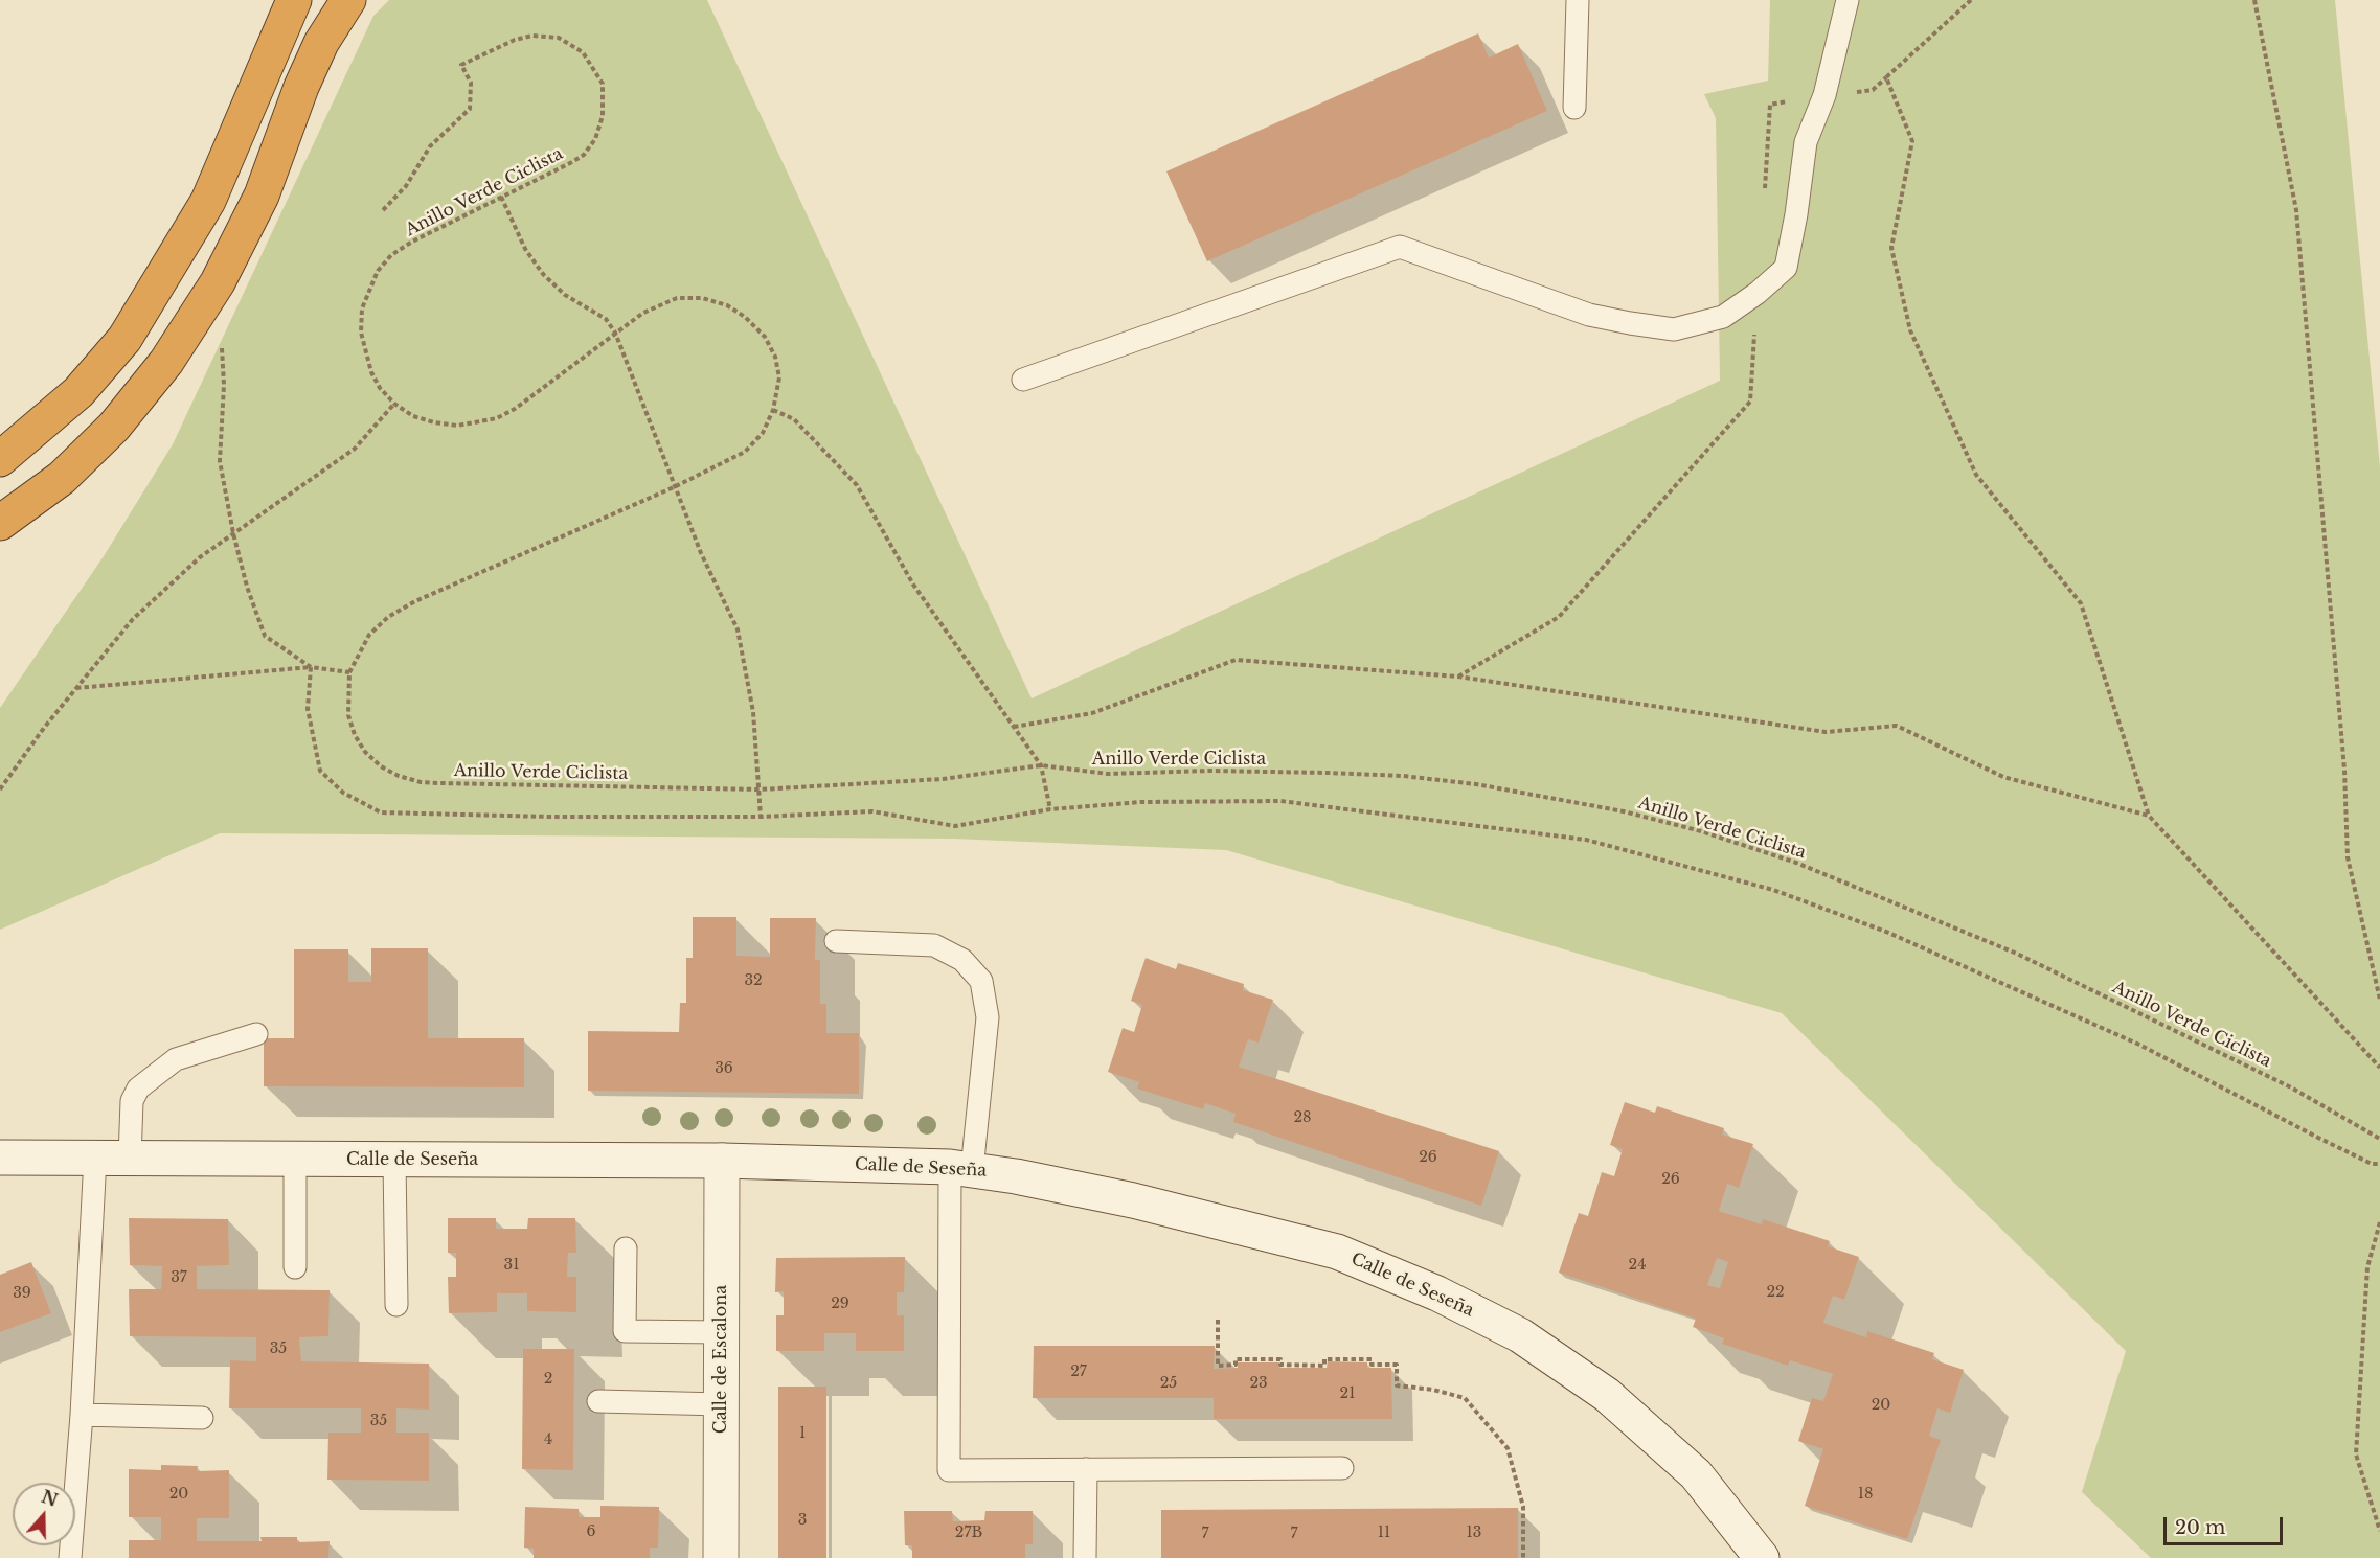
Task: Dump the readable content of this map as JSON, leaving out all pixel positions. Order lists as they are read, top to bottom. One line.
{"streets":{"street":["Calle de Seseña","Calle de Escalona"],"path":["Anillo Verde Ciclista"]},"crossings":[["Calle de Seseña","Calle de Escalona"]],"house_numbers":["32","36","28","26","26","31","24","37","22","39","29","35","27","2","25","23","21","20","35","1","4","20","18","3","6","27B","11","13","7","7"],"scale_bar":"20 m","north":"top"}
